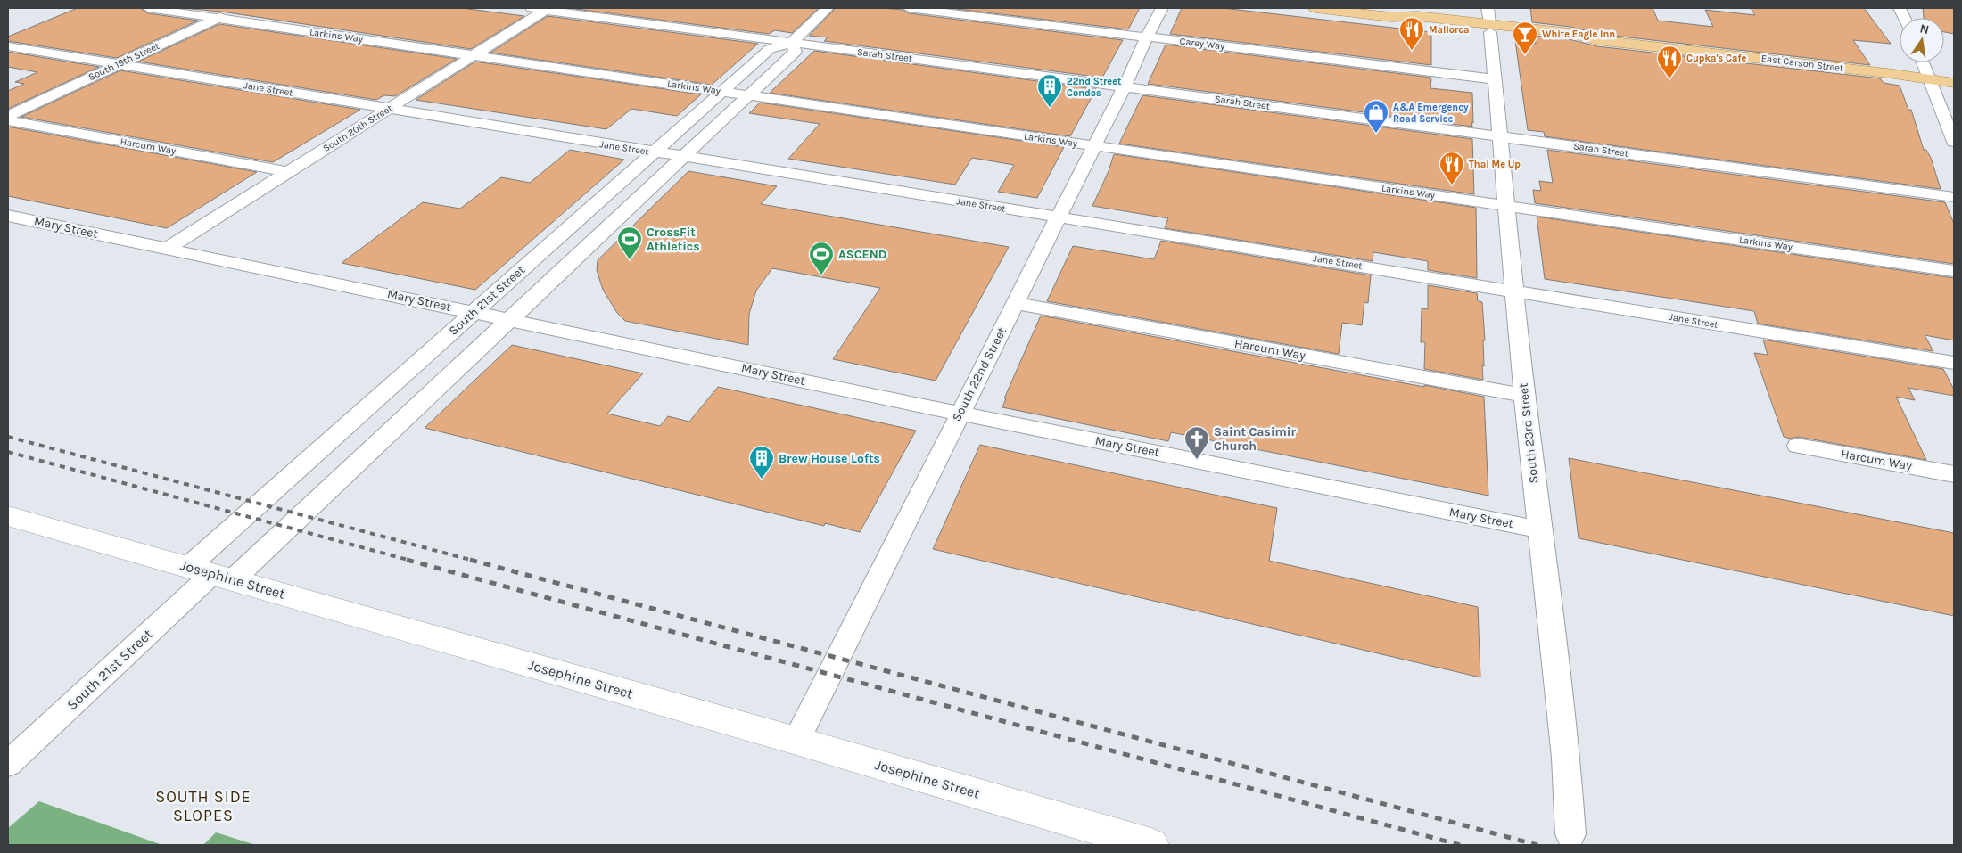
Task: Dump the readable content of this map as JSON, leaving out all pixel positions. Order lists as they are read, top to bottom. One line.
{"streets":{"main road":["East Carson Street"],"street":["Larkins Way","Carey Way","Sarah Street","South 19th Street","Jane Street","South 20th Street","Harcum Way","Mary Street","South 21st Street","South 22nd Street","South 23rd Street","Josephine Street"]},"crossings":[["Larkins Way","South 19th Street"],["Larkins Way","South 20th Street"],["Larkins Way","South 21st Street"],["Larkins Way","South 22nd Street"],["Larkins Way","South 23rd Street"],["Carey Way","South 22nd Street"],["Carey Way","South 23rd Street"],["Sarah Street","South 20th Street"],["Sarah Street","South 21st Street"],["Sarah Street","South 22nd Street"],["Sarah Street","South 23rd Street"],["South 19th Street","Jane Street"],["East Carson Street","South 23rd Street"],["Jane Street","South 20th Street"],["Jane Street","South 21st Street"],["Jane Street","South 22nd Street"],["Jane Street","South 23rd Street"],["South 20th Street","Harcum Way"],["South 20th Street","Mary Street"],["Harcum Way","South 22nd Street"],["Harcum Way","South 23rd Street"],["Mary Street","South 21st Street"],["Mary Street","South 22nd Street"],["Mary Street","South 23rd Street"],["South 21st Street","Josephine Street"],["South 22nd Street","Josephine Street"]],"districts":["SOUTH SIDE SLOPES"],"places":{"restaurant":["Mallorca","Cupka's Cafe","Thai Me Up"],"bar":["White Eagle Inn"],"building":["22nd Street Condos","Brew House Lofts"],"shop":["A&A Emergency Road Service"],"sports":["CrossFit Athletics","ASCEND"],"church":["Saint Casimir Church"]},"north":"top"}
